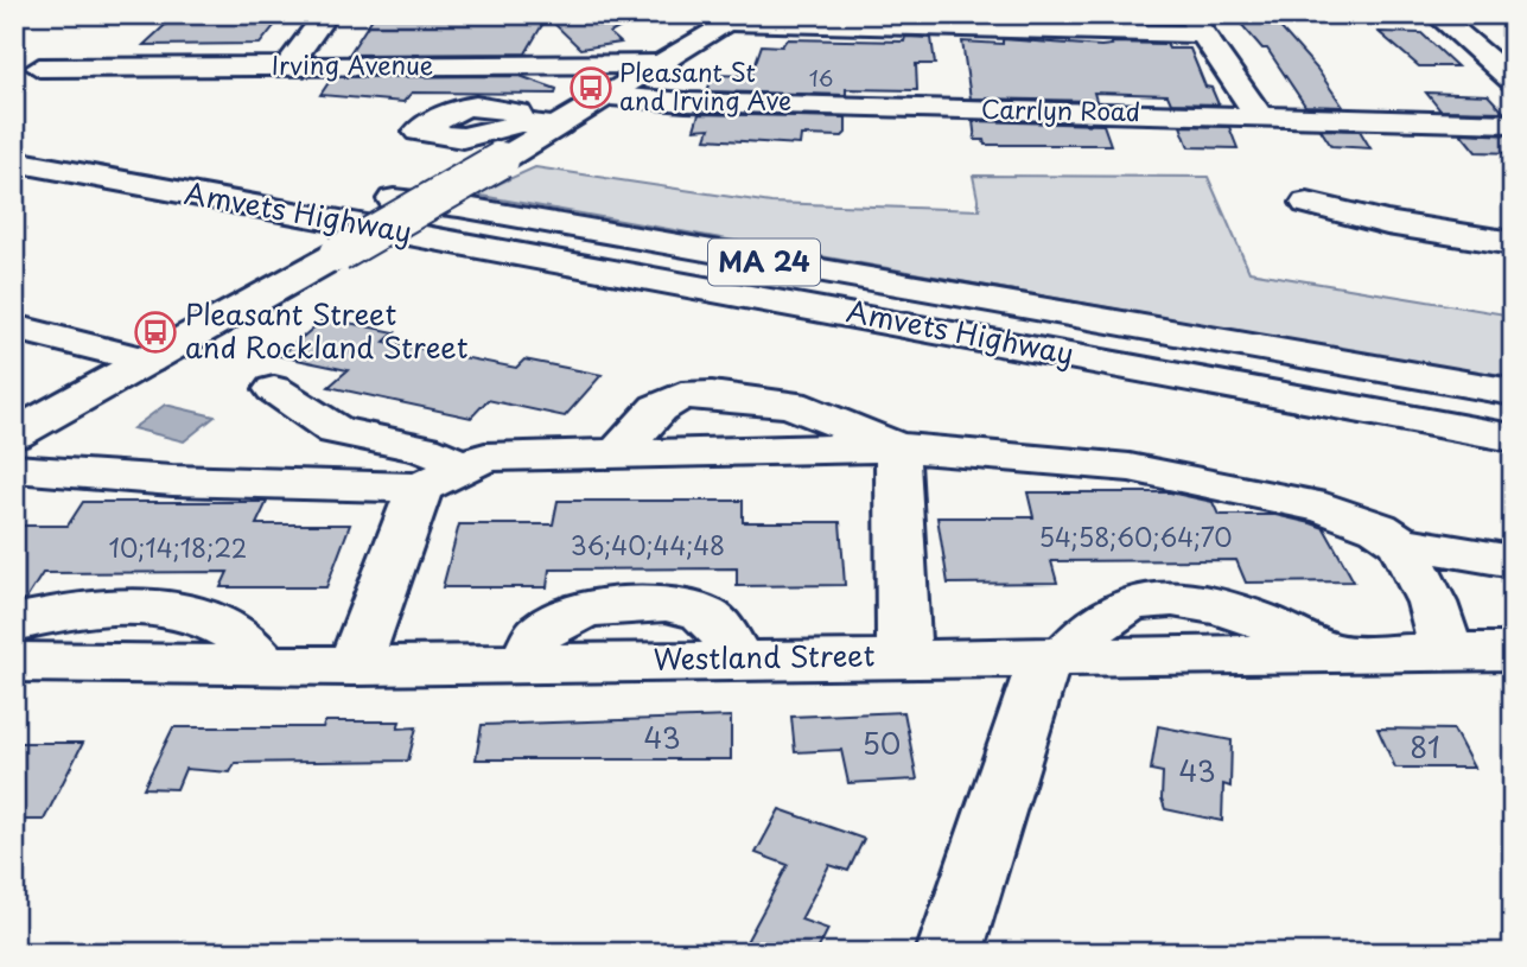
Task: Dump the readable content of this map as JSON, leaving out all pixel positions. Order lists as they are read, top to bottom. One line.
{"streets":{"main road":["Irving Avenue","Carrlyn Road","Amvets Highway","MA 24","Westland Street"]},"places":{"bus stop":["Pleasant St and Irving Ave","Pleasant Street and Rockland Street"]},"house_numbers":["16","54;58;60;64;70","36;40;44;48","10;14;18;22","43","50","81","43"]}
